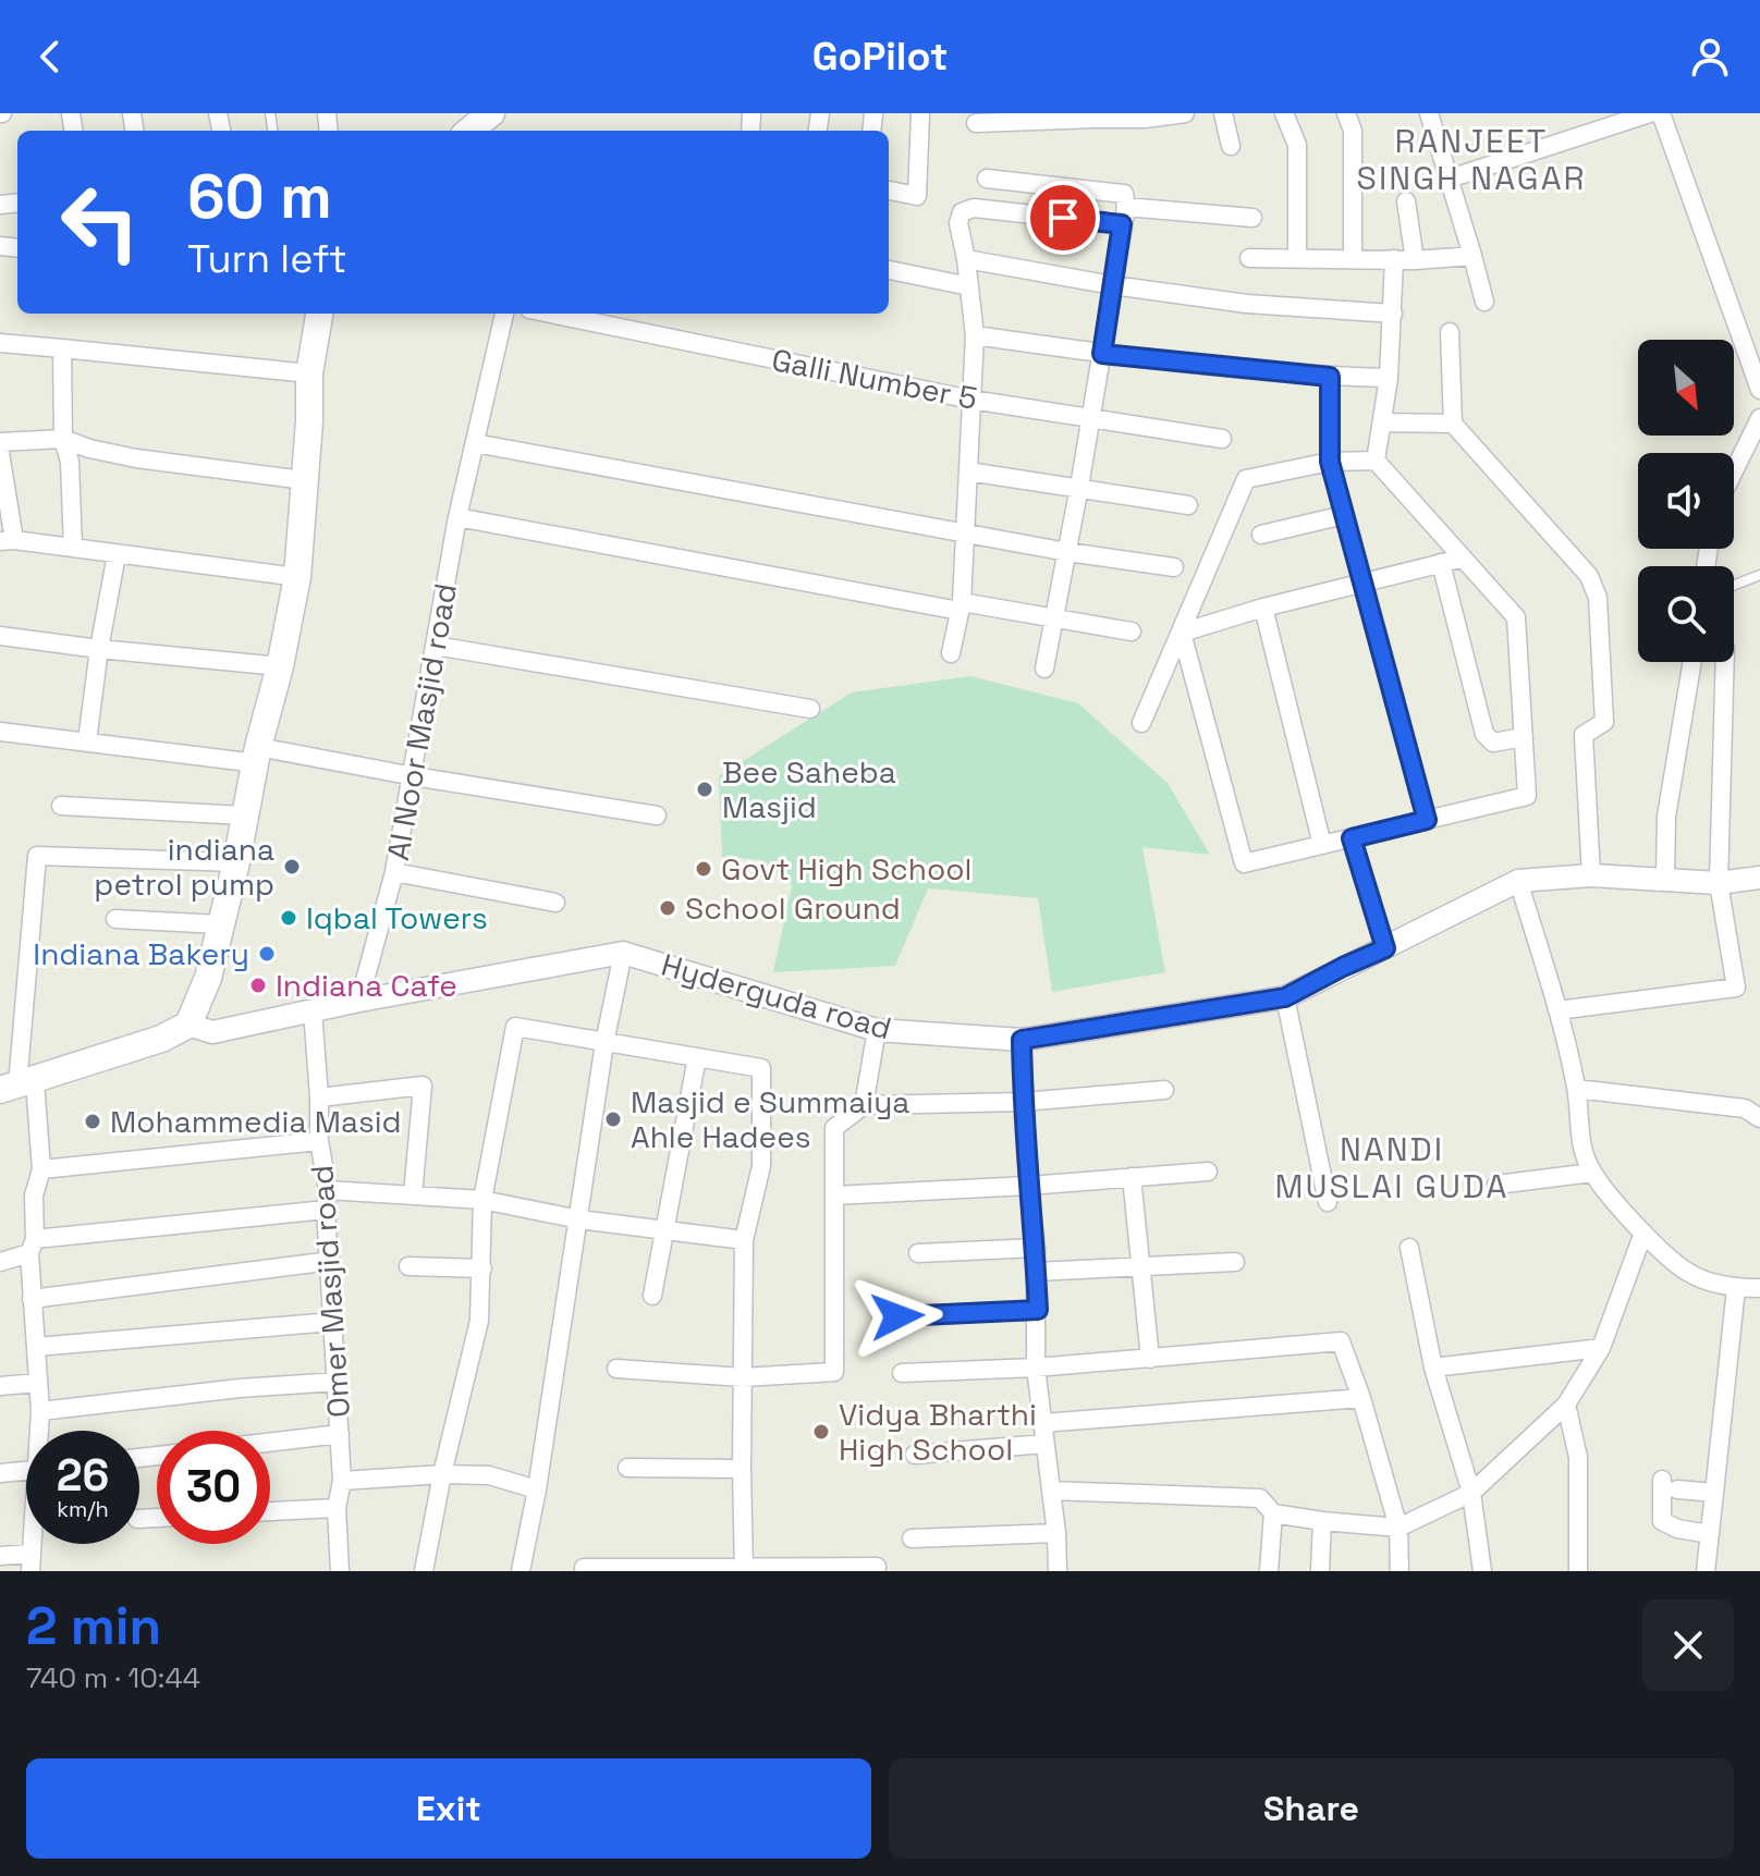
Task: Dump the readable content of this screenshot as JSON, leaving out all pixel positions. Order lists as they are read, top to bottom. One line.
{"streets":{"street":["Galli Number 5","AI Noor Masjid road","Hyderguda road","Omer Masjid road"]},"crossings":[["AI Noor Masjid road","Hyderguda road"],["Hyderguda road","Omer Masjid road"]],"districts":["RANJEET SINGH NAGAR","NANDI MUSLAI GUDA"],"places":["Bee Saheba Masjid","indiana petrol pump","Govt High School","School Ground","Iqbal Towers","Indiana Bakery","Indiana Cafe","Masjid e Summaiya Ahle Hadees","Mohammedia Masid","Vidya Bharthi High School"],"north":"bottom right","page":{"header":"GoPilot","turn":["60 m","Turn left"],"speed":"26 km/h","limit":"30","heading":["2 min","740 m · 10:44"],"buttons":["Exit","Share"]}}
